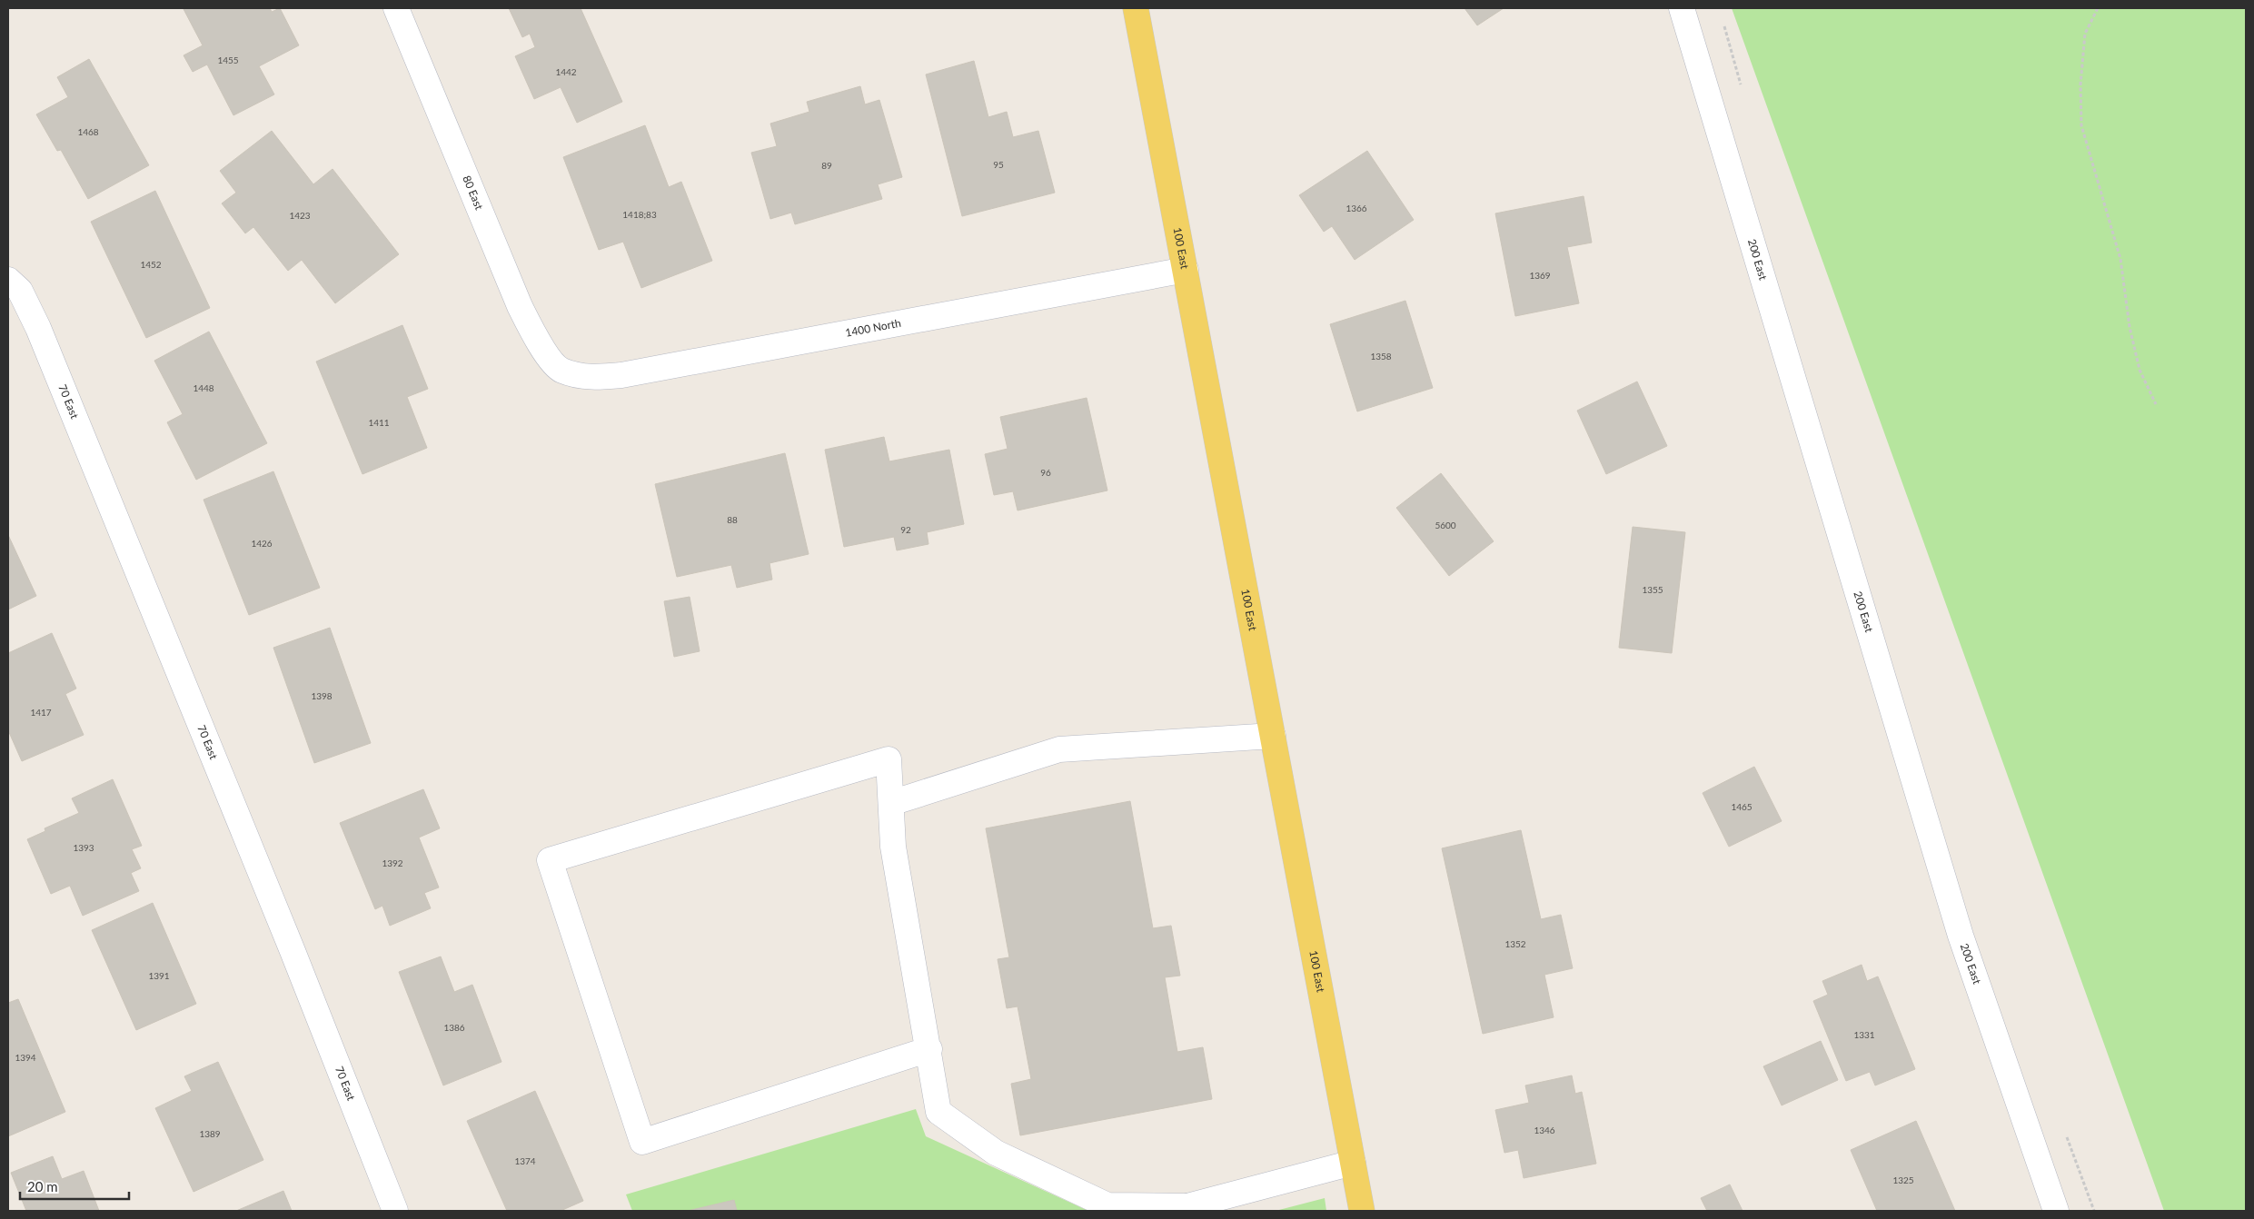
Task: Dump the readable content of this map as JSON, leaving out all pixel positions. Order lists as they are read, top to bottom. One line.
{"streets":{"main road":["100 East"],"street":["80 East","200 East","1400 North","70 East"]},"crossings":[["80 East","1400 North"],["100 East","1400 North"]],"house_numbers":["1455","1442","1468","95","89","1366","1418;83","1423","1452","1369","1358","1448","1411","96","88","5600","92","1426","1355","1398","1417","1465","1393","1392","1352","1391","1386","1331","1394","1346","1389","1374","1325"],"scale_bar":"20 m"}
